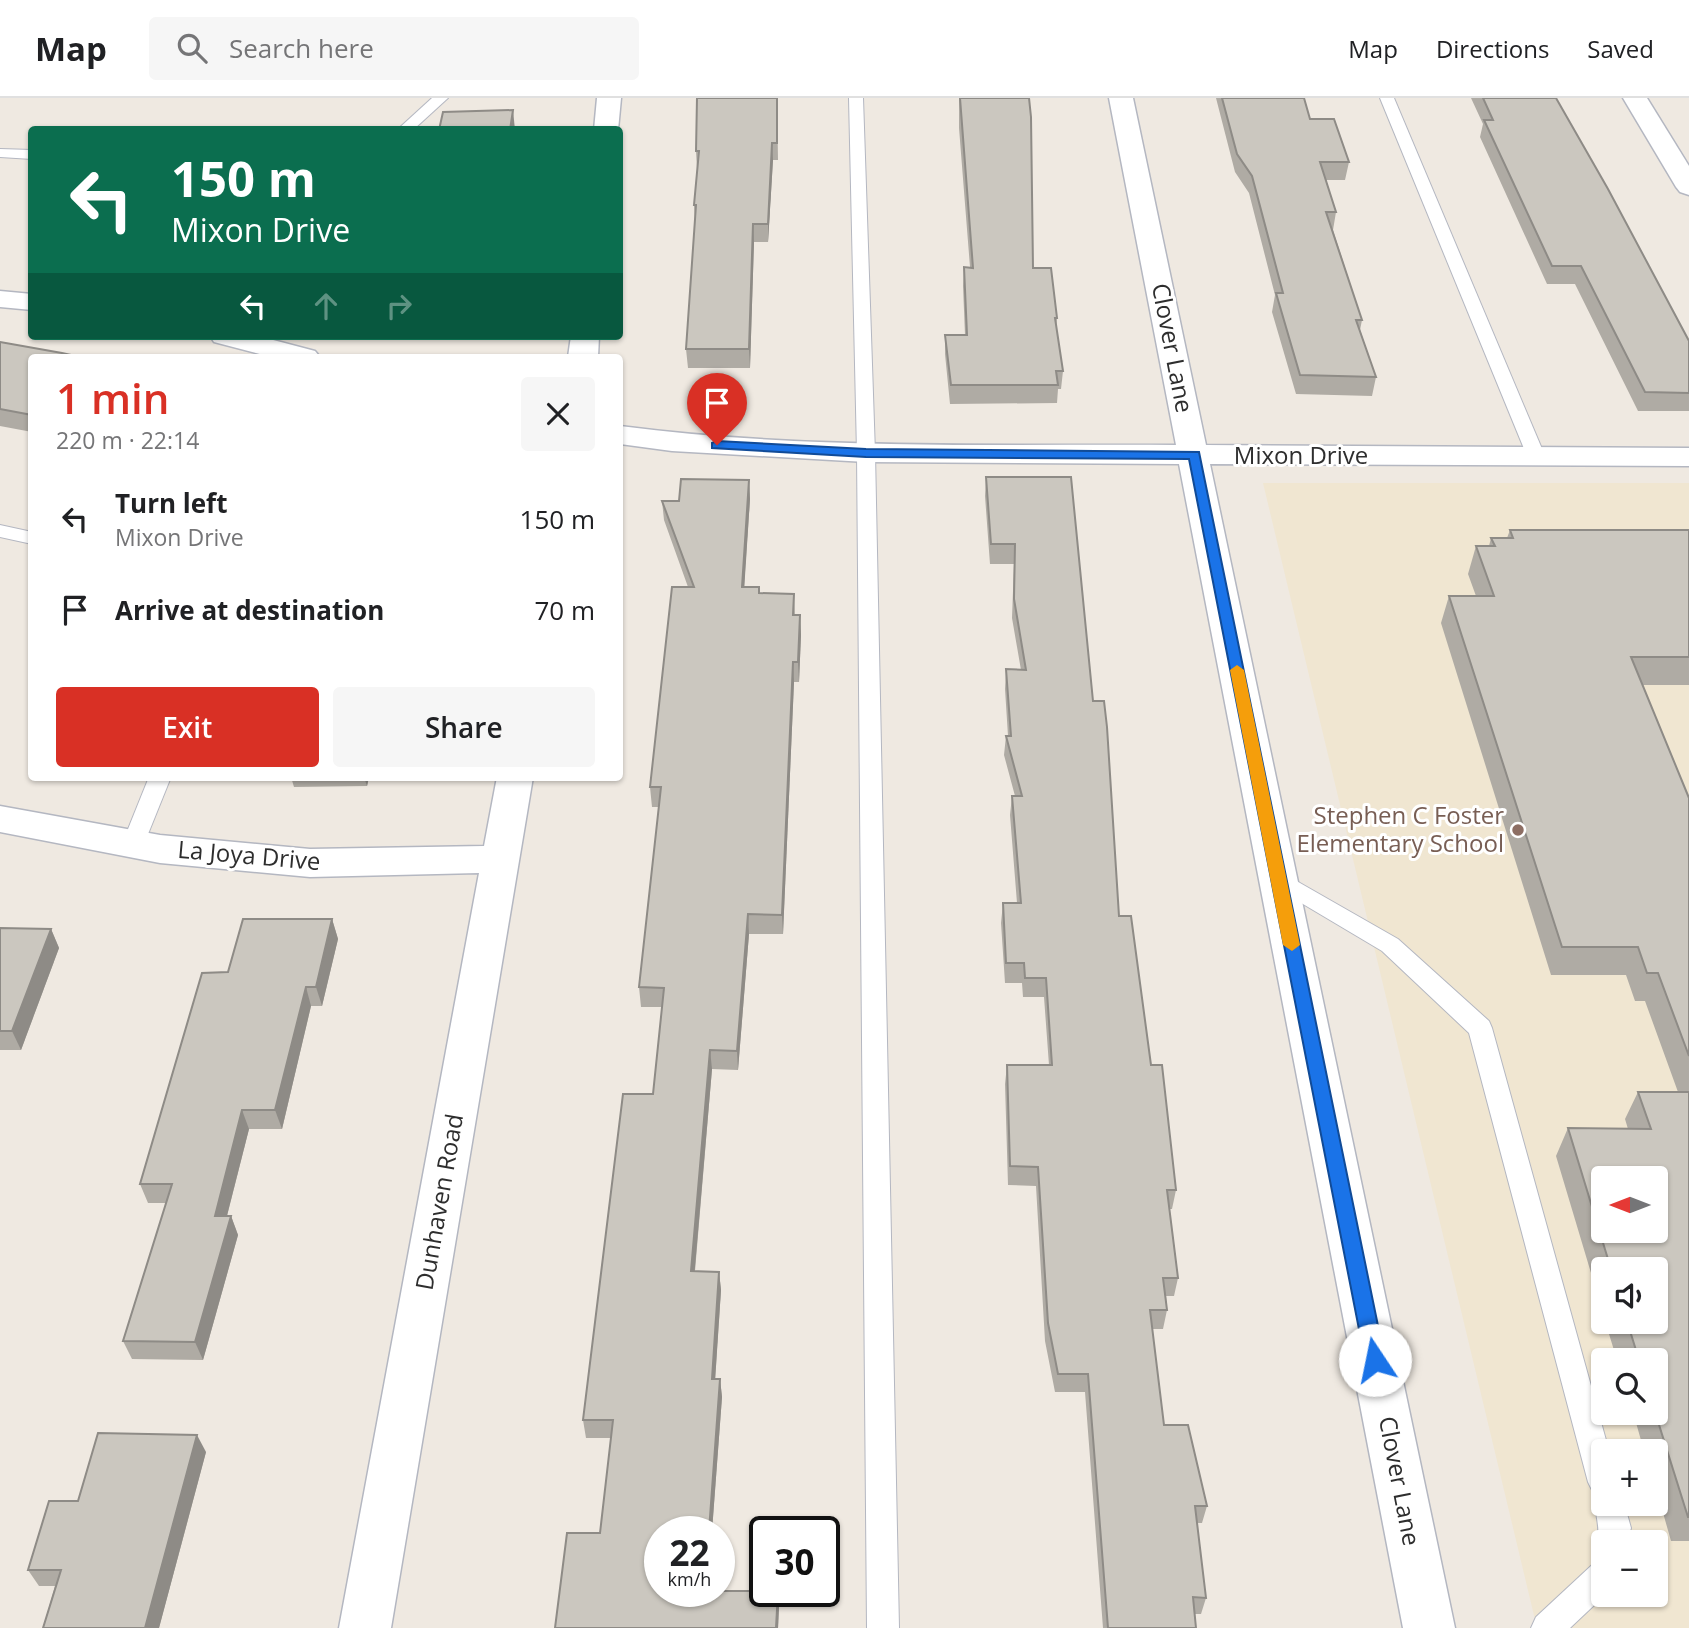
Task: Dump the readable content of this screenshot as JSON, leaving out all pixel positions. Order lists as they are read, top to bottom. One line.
{"streets":{"street":["Clover Lane","Mixon Drive","La Joya Drive","Dunhaven Road"]},"crossings":[["Clover Lane","Mixon Drive"],["La Joya Drive","Dunhaven Road"]],"places":["Stephen C Foster Elementary School"],"north":"left","page":{"header":"Map","search":"Search here","nav":["Map","Directions","Saved"],"turn":["150 m","Mixon Drive"],"heading":["1 min","220 m · 22:14"],"list":[{"name":"Turn left","note":"Mixon Drive","value":"150 m"},{"name":"Arrive at destination","value":"70 m"}],"buttons":["Exit","Share"],"map_buttons":["+","−"],"speed":"22 km/h","limit":"30"}}
